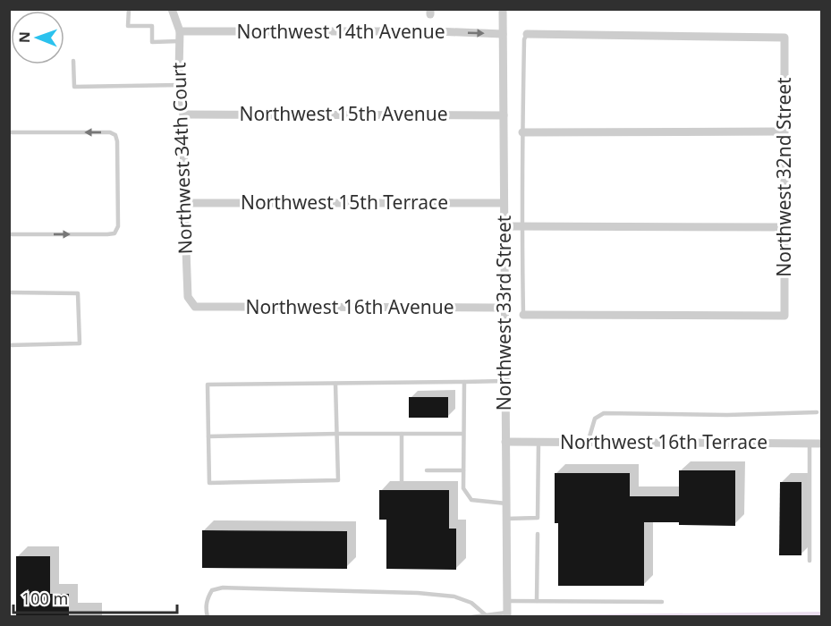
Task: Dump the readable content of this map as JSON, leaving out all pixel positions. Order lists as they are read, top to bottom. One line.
{"streets":{"street":["Northwest 14th Avenue","Northwest 15th Avenue","Northwest 34th Court","Northwest 32nd Street","Northwest 15th Terrace","Northwest 16th Avenue","Northwest 33rd Street","Northwest 16th Terrace"]},"crossings":[["Northwest 14th Avenue","Northwest 34th Court"],["Northwest 14th Avenue","Northwest 33rd Street"],["Northwest 15th Avenue","Northwest 34th Court"],["Northwest 15th Avenue","Northwest 33rd Street"],["Northwest 34th Court","Northwest 15th Terrace"],["Northwest 34th Court","Northwest 16th Avenue"],["Northwest 15th Terrace","Northwest 33rd Street"],["Northwest 16th Avenue","Northwest 33rd Street"],["Northwest 33rd Street","Northwest 16th Terrace"]],"one_way":["Northwest 14th Avenue"],"scale_bar":"100 m","north":"left"}
